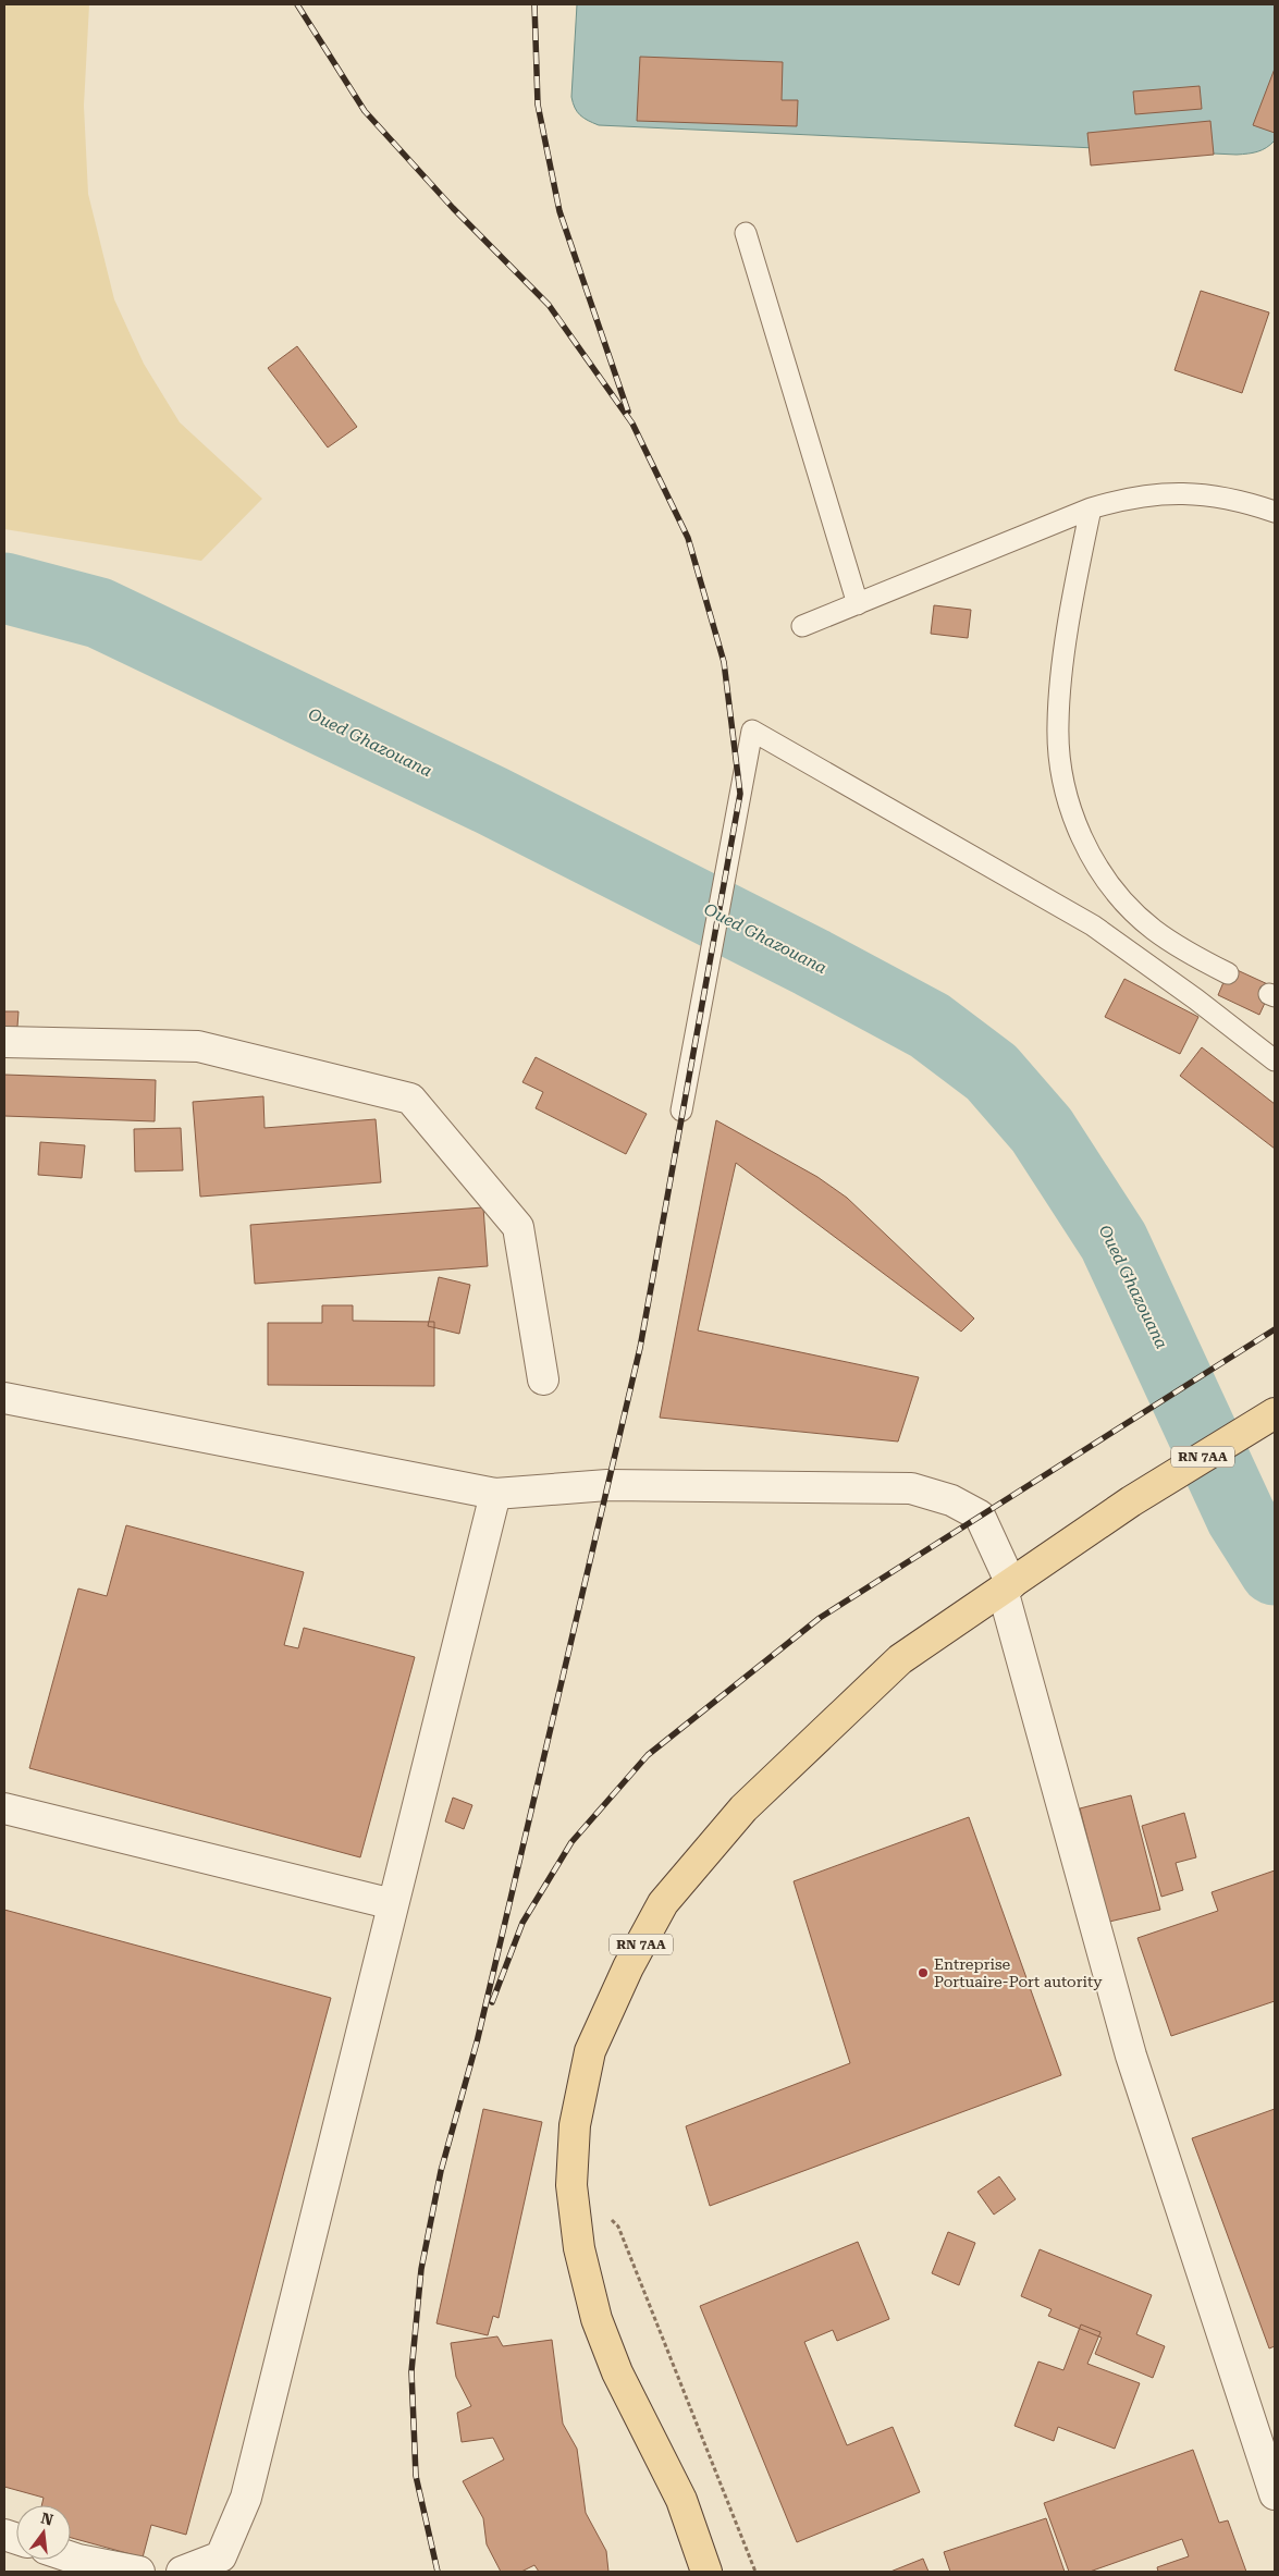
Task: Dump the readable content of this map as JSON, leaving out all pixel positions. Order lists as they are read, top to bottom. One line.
{"streets":{"main road":["RN 7AA"]},"water":["Oued Ghazouana"],"places":["Entreprise Portuaire-Port autority"],"north":"top"}
